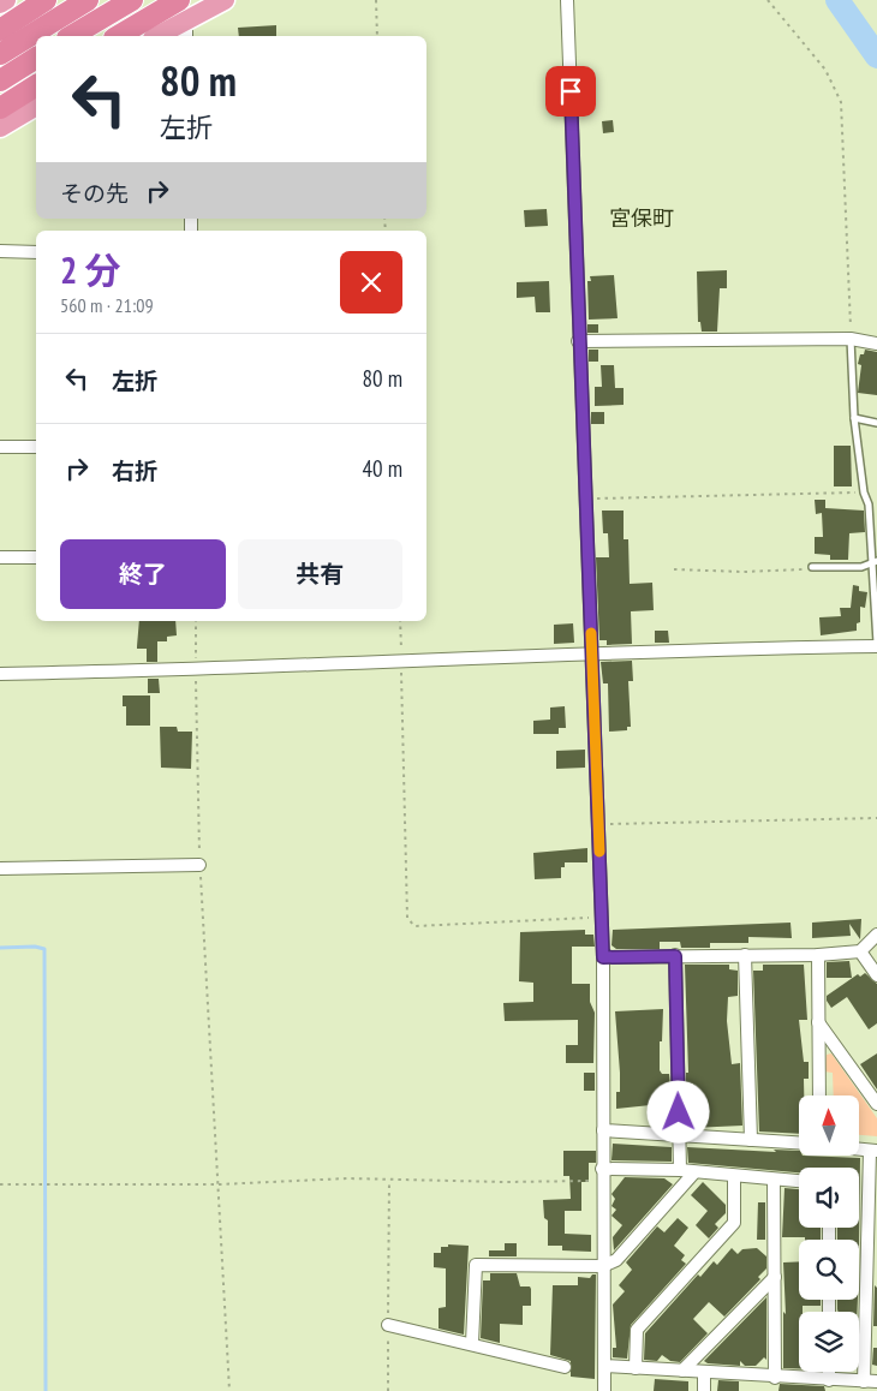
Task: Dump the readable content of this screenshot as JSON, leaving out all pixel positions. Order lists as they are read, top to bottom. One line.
{"districts":["宮保町"],"north":"top","page":{"turn":["80 m","左折"],"then":"その先","heading":["2 分","560 m · 21:09"],"list":[{"name":"左折","value":"80 m"},{"name":"右折","value":"40 m"}],"buttons":["終了","共有"]}}
